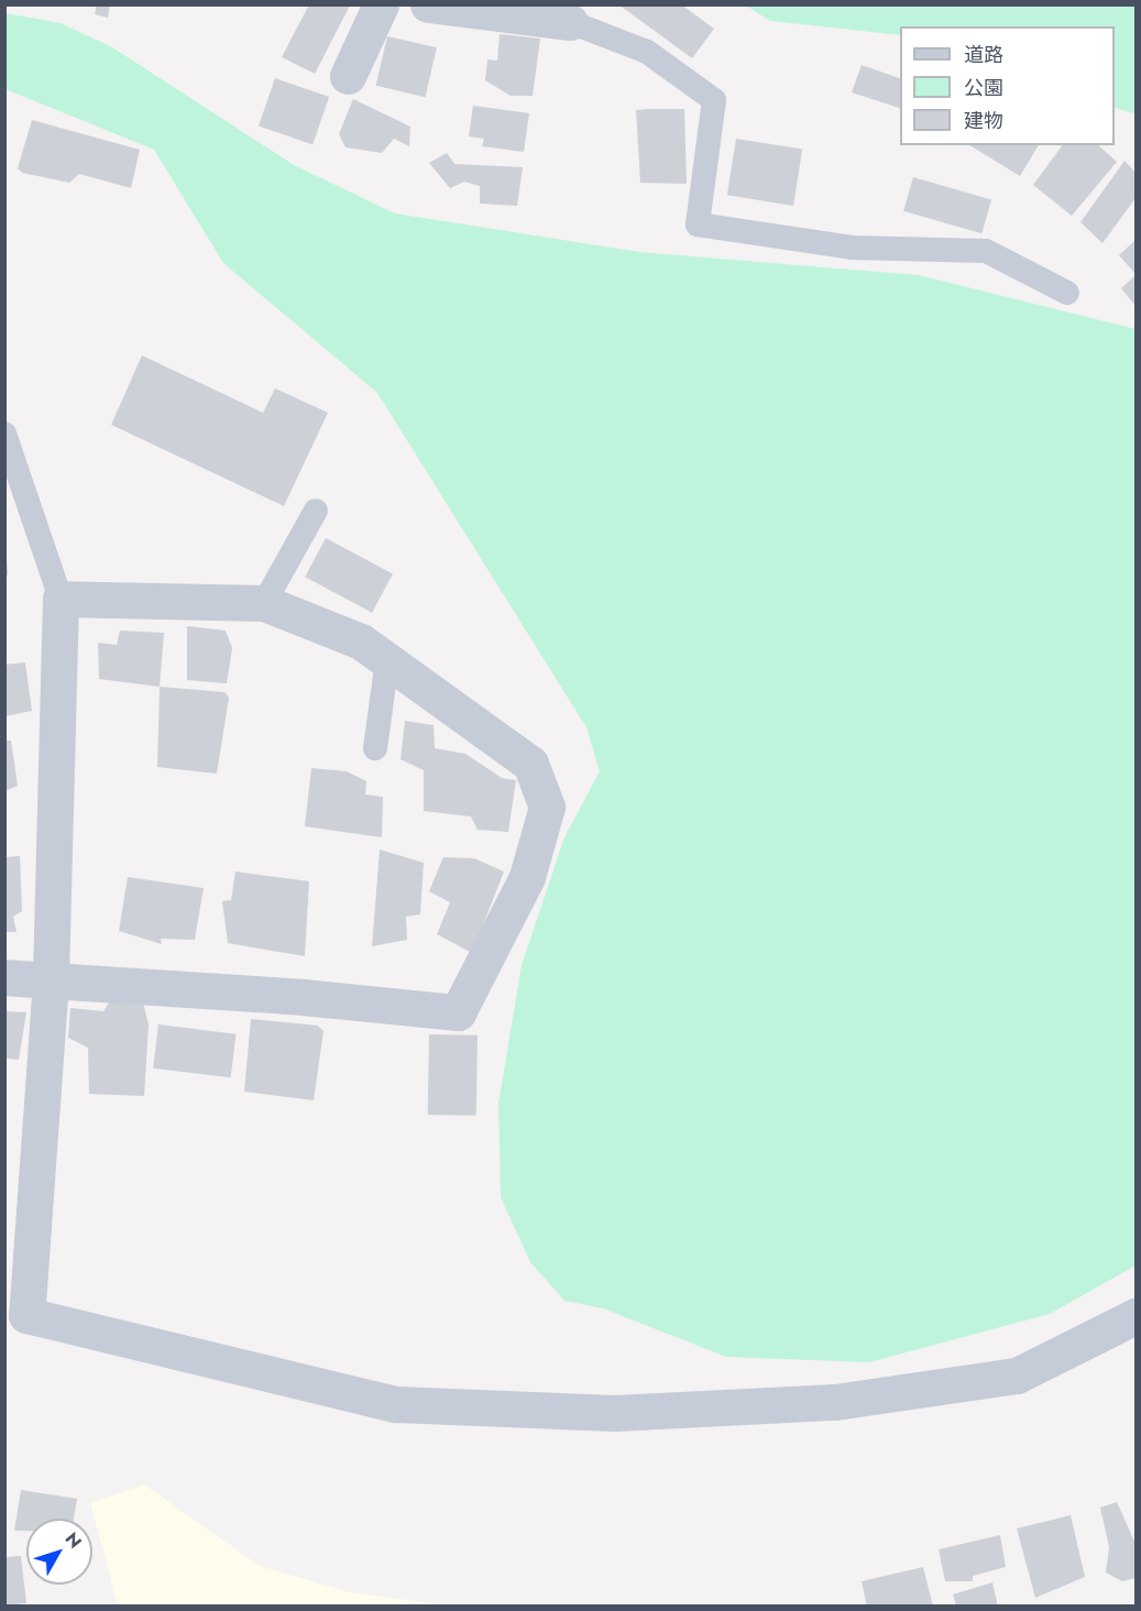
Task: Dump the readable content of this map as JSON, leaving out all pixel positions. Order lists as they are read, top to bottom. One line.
{"legend":["道路","公園","建物"],"north":"top right"}
